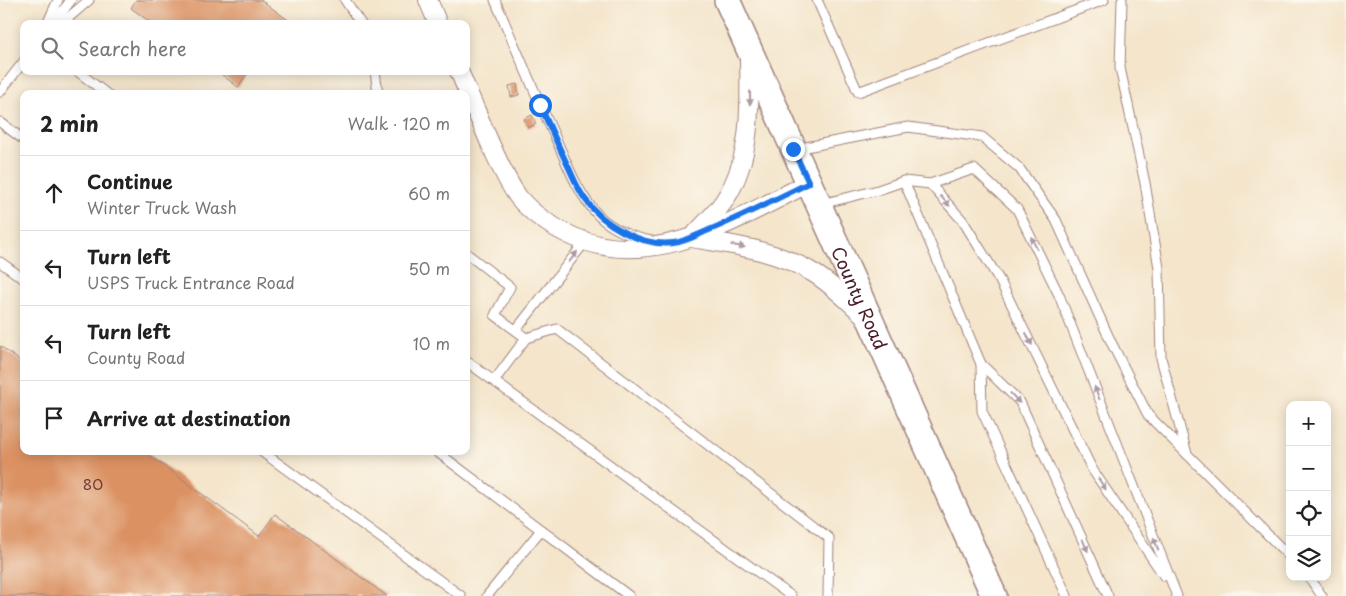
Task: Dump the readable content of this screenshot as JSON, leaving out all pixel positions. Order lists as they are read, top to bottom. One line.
{"streets":{"main road":["County Road"]},"house_numbers":["80"],"page":{"search":"Search here","heading":["2 min","Walk · 120 m"],"list":[["Continue","Winter Truck Wash","60 m"],["Turn left","USPS Truck Entrance Road","50 m"],["Turn left","County Road","10 m"],"Arrive at destination"],"map_buttons":["+","−"]}}
